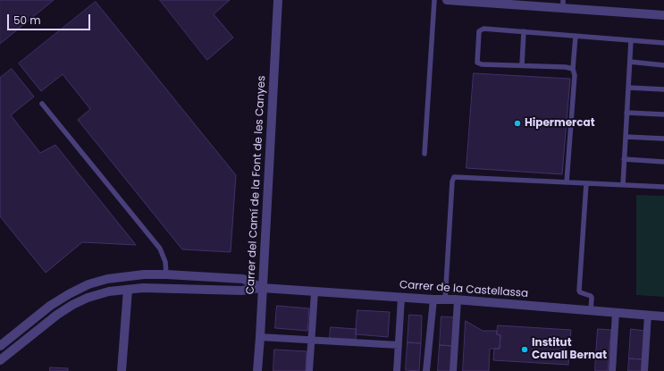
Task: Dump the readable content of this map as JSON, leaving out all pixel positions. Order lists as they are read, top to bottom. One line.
{"streets":{"street":["Carrer del Camí de la Font de les Canyes","Carrer de la Castellassa"]},"crossings":[["Carrer del Camí de la Font de les Canyes","Carrer de la Castellassa"]],"places":["Hipermercat","Institut Cavall Bernat"],"scale_bar":"50 m"}
